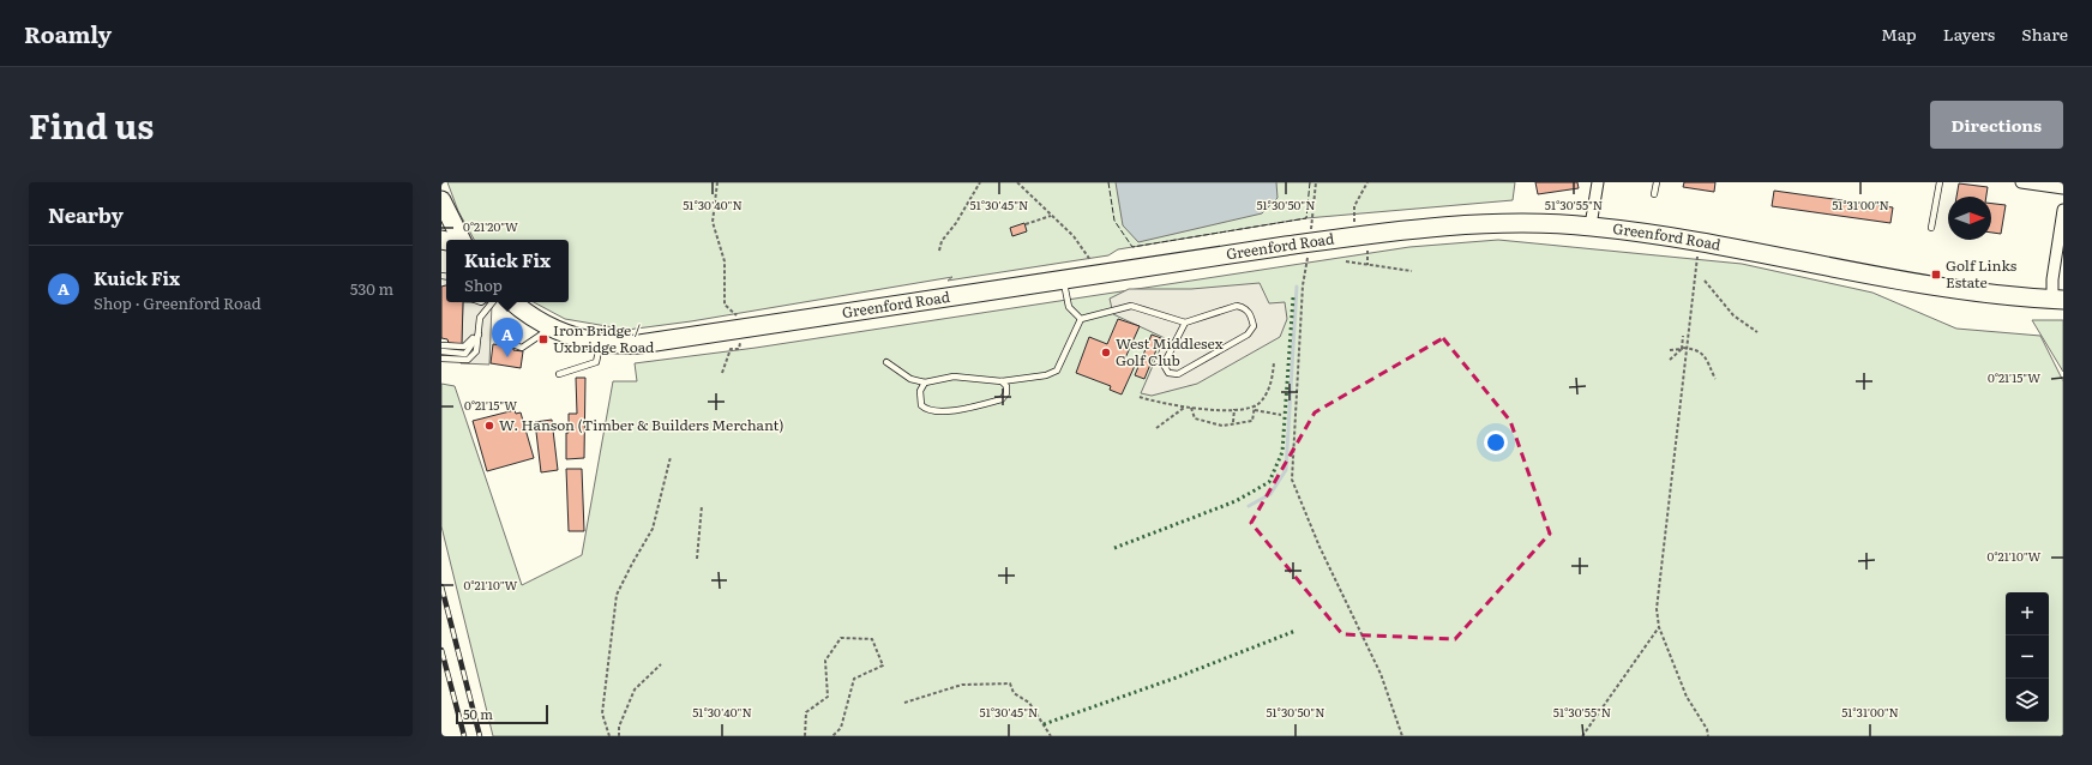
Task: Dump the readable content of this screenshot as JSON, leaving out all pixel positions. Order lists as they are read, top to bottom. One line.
{"streets":{"main road":["Greenford Road"]},"places":{"transit":["Golf Links Estate","Iron Bridge / Uxbridge Road"],"other":["West Middlesex Golf Club","W. Hanson (Timber & Builders Merchant)"]},"scale_bar":"50 m","north":"right","page":{"header":"Roamly","nav":["Map","Layers","Share"],"title":"Find us","buttons":"Directions","heading":"Nearby","popup":["Kuick Fix","Shop"],"list":[{"mark":"A","name":"Kuick Fix","note":"Shop · Greenford Road","value":"530 m"}],"pins":"A","map_buttons":["+","−"],"scale":"50 m"},"coordinates":["51°30'40\"N","51°30'45\"N","51°30'50\"N","51°30'55\"N","51°31'00\"N","0°21'20\"W","0°21'15\"W","0°21'10\"W"]}
